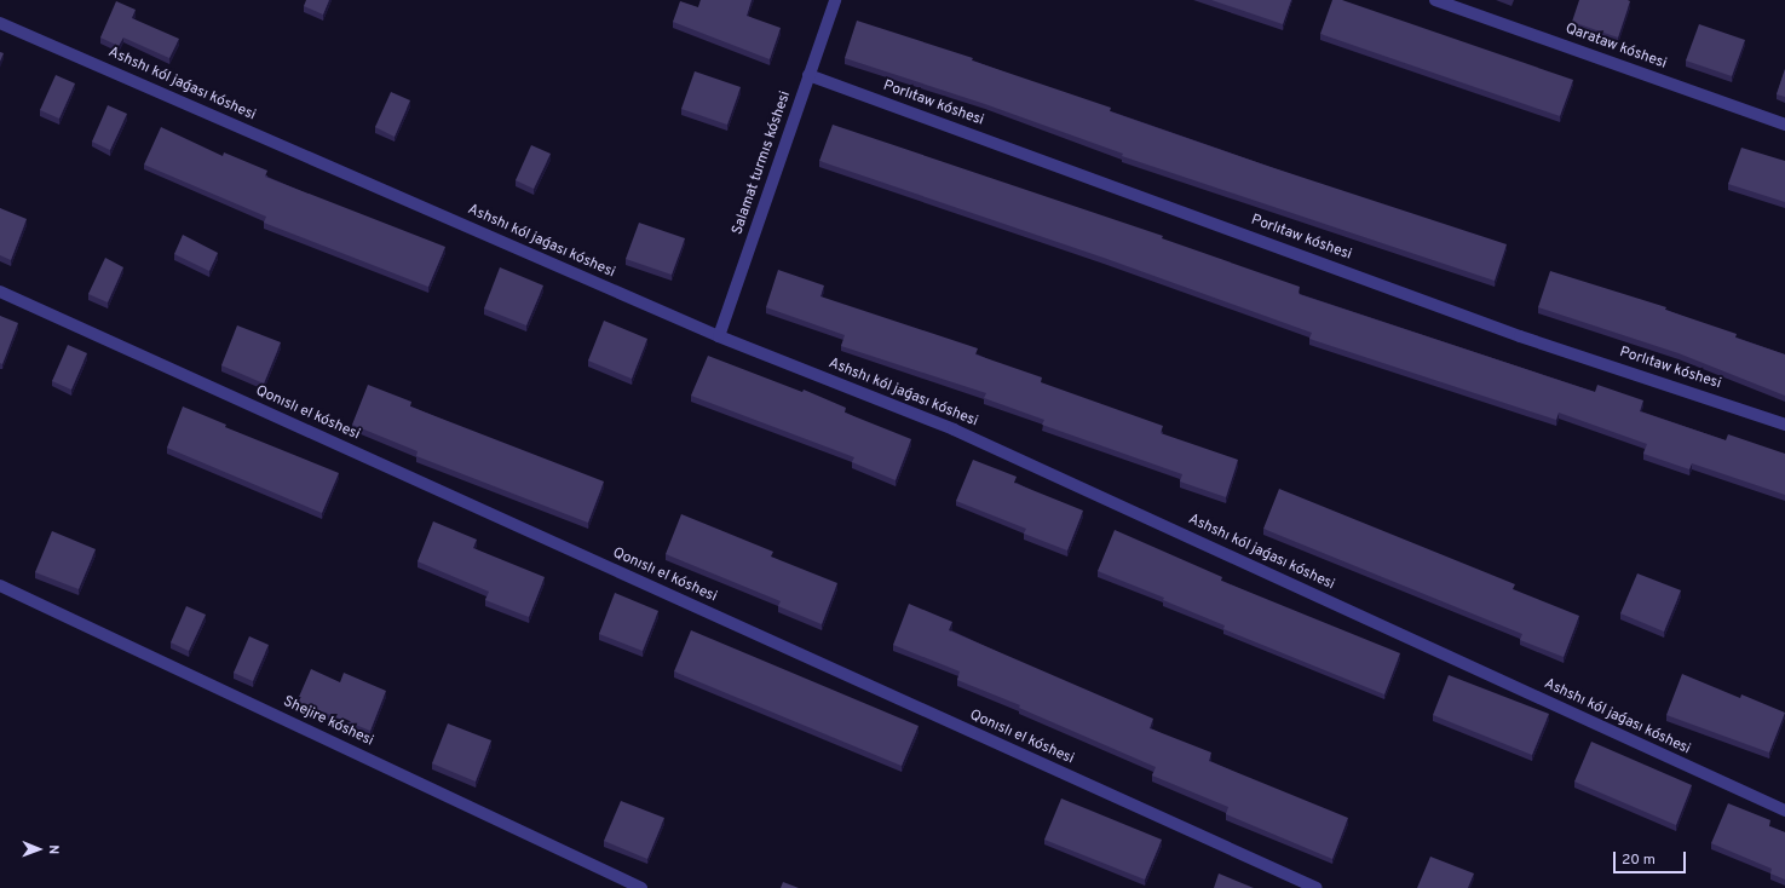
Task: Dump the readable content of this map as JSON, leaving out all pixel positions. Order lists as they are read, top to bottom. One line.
{"streets":{"street":["Qarataw kóshesi","Ashshı kól jaǵası kóshesi","Porlıtaw kóshesi","Salamat turmıs kóshesi","Qonıslı el kóshesi","Shejire kóshesi"]},"crossings":[["Ashshı kól jaǵası kóshesi","Salamat turmıs kóshesi"],["Porlıtaw kóshesi","Salamat turmıs kóshesi"]],"scale_bar":"20 m","north":"right"}
